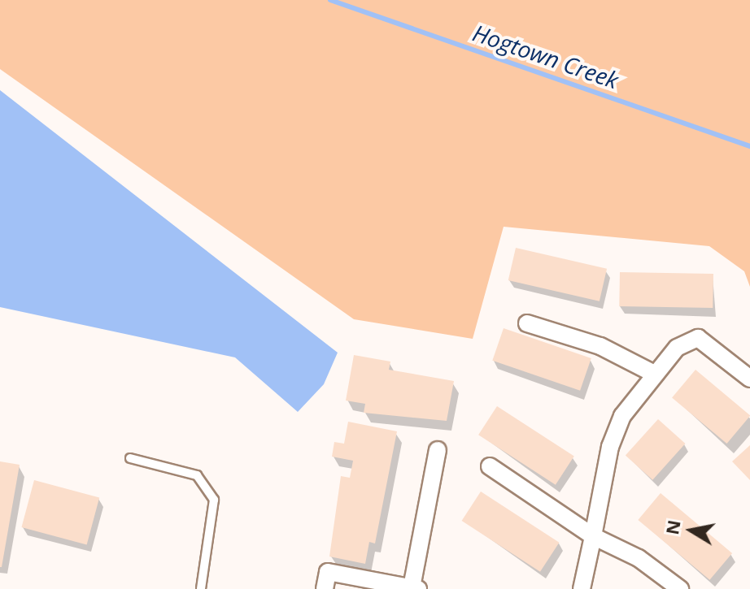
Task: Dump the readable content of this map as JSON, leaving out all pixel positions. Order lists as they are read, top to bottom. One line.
{"water":["Hogtown Creek"],"north":"left"}
